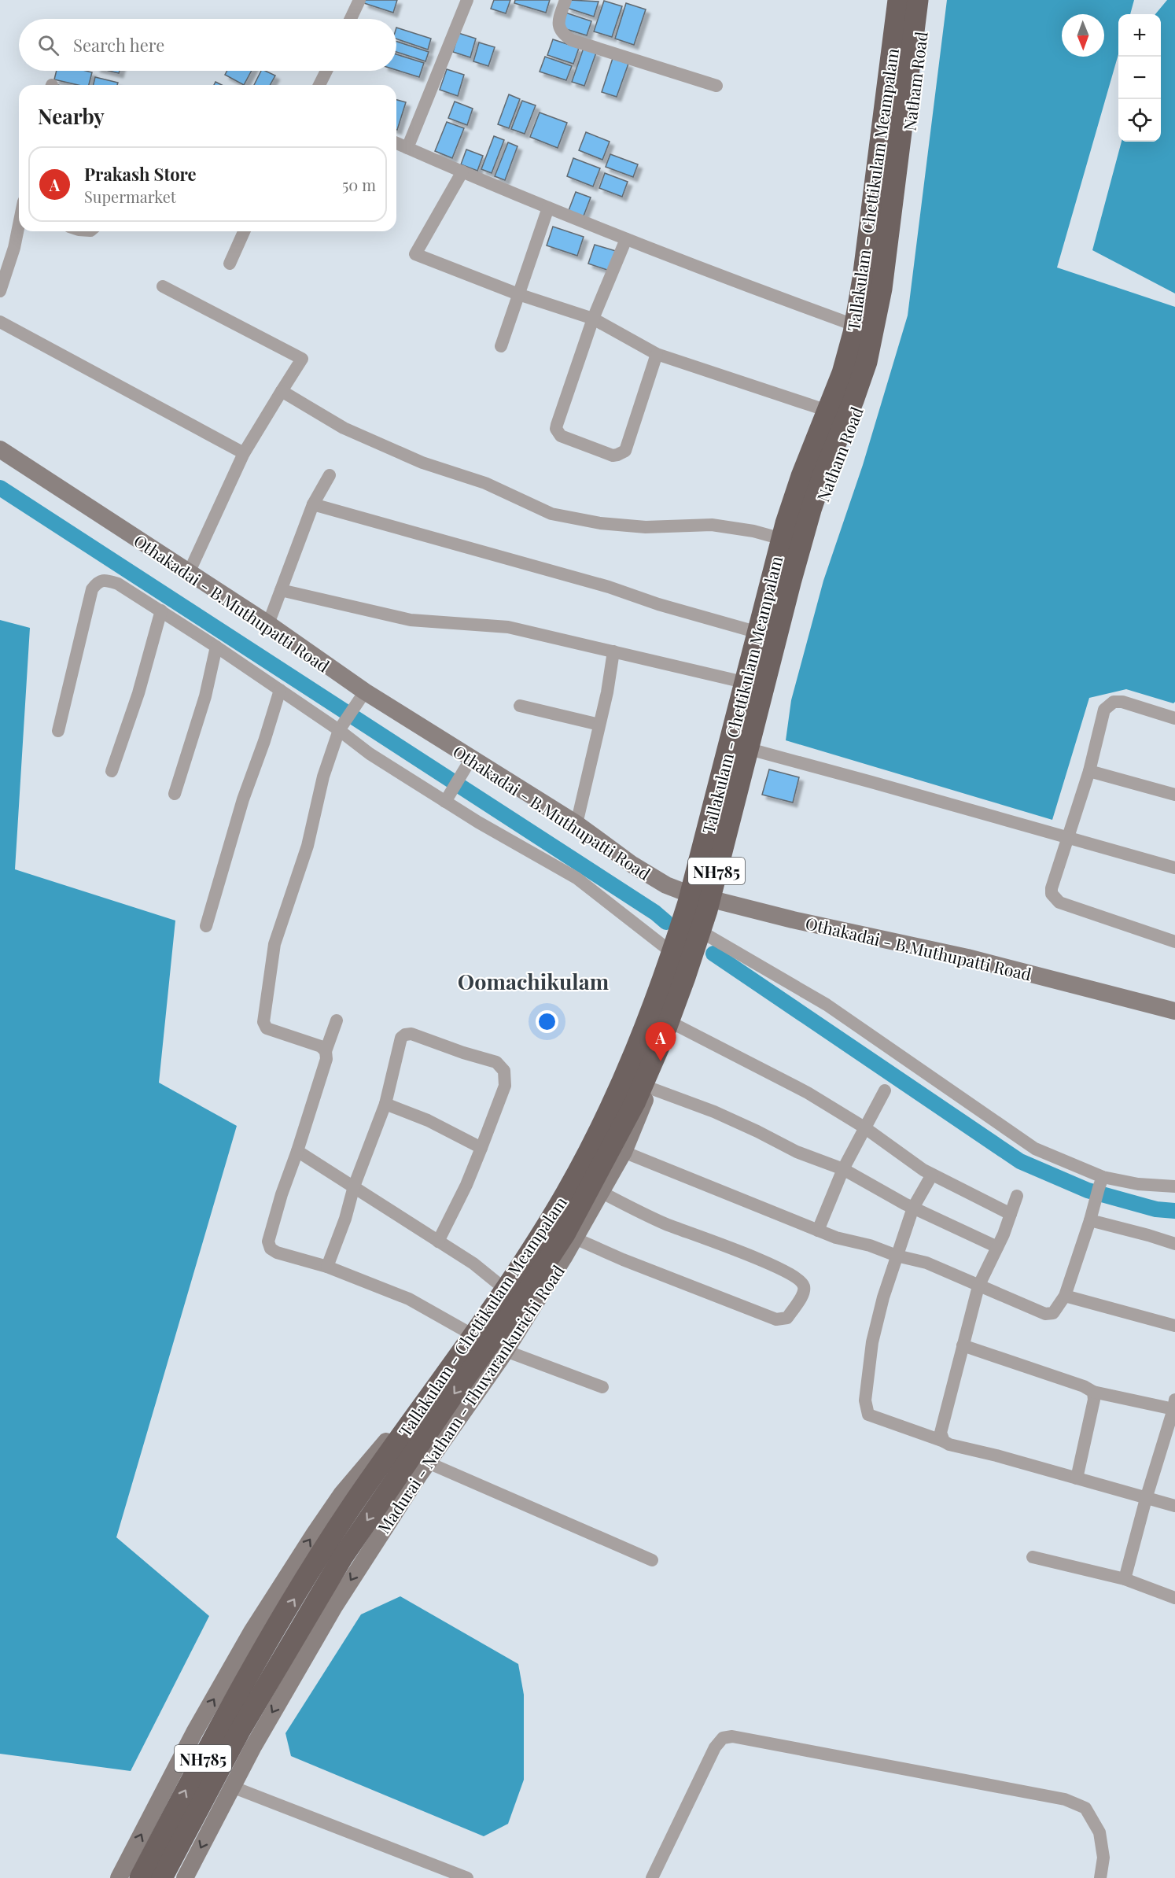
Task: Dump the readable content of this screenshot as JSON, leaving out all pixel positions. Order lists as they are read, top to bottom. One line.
{"streets":{"highway":["Tallakulam - Chettikulam Meampalam","NH785"],"main road":["Natham Road","Othakadai - B.Muthupatti Road","Madurai - Natham - Thuvarankurichi Road"]},"crossings":[["Natham Road","Othakadai - B.Muthupatti Road"],["Natham Road","Madurai - Natham - Thuvarankurichi Road"],["Othakadai - B.Muthupatti Road","Madurai - Natham - Thuvarankurichi Road"]],"districts":["Oomachikulam"],"north":"bottom","page":{"map_buttons":["+","−"],"search":"Search here","heading":"Nearby","list":[{"mark":"A","name":"Prakash Store","note":"Supermarket","value":"50 m"}],"pins":"A"}}
